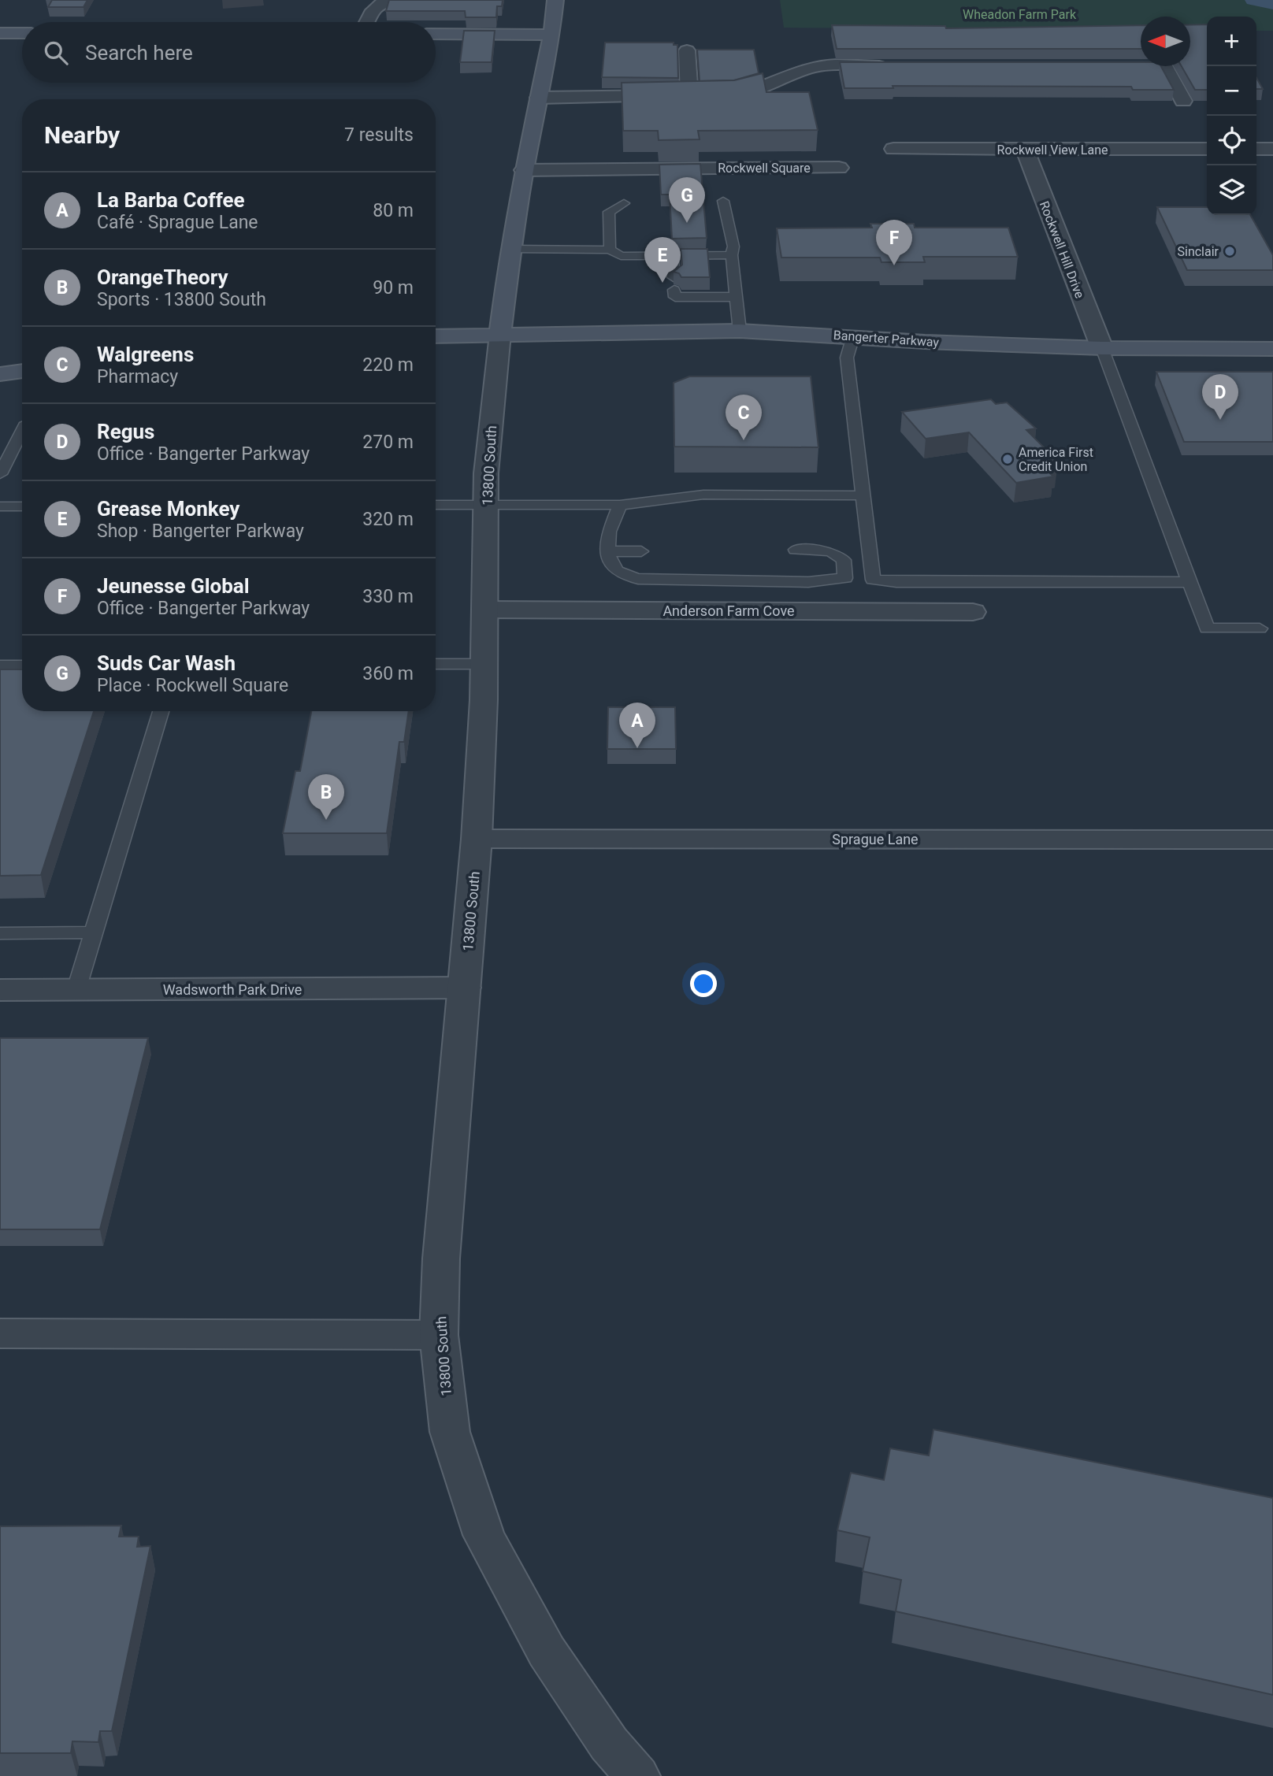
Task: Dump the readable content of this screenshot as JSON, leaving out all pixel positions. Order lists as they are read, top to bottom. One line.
{"streets":{"main road":["Bangerter Parkway","13800 South"],"street":["Rockwell View Lane","Rockwell Square","Rockwell Hill Drive","Anderson Farm Cove","Sprague Lane","Wadsworth Park Drive"]},"crossings":[["Rockwell View Lane","Rockwell Hill Drive"],["Rockwell Square","13800 South"],["Rockwell Hill Drive","Bangerter Parkway"],["Bangerter Parkway","13800 South"],["13800 South","Anderson Farm Cove"],["13800 South","Sprague Lane"],["13800 South","Wadsworth Park Drive"]],"parks":["Wheadon Farm Park"],"places":["Sinclair","America First Credit Union"],"north":"left","page":{"map_buttons":["+","−"],"search":"Search here","heading":["Nearby","7 results"],"list":[{"mark":"A","name":"La Barba Coffee","note":"Café · Sprague Lane","value":"80 m"},{"mark":"B","name":"OrangeTheory","note":"Sports · 13800 South","value":"90 m"},{"mark":"C","name":"Walgreens","note":"Pharmacy","value":"220 m"},{"mark":"D","name":"Regus","note":"Office · Bangerter Parkway","value":"270 m"},{"mark":"E","name":"Grease Monkey","note":"Shop · Bangerter Parkway","value":"320 m"},{"mark":"F","name":"Jeunesse Global","note":"Office · Bangerter Parkway","value":"330 m"},{"mark":"G","name":"Suds Car Wash","note":"Place · Rockwell Square","value":"360 m"}],"pins":["G","F","E","D","C","A","B"]}}
